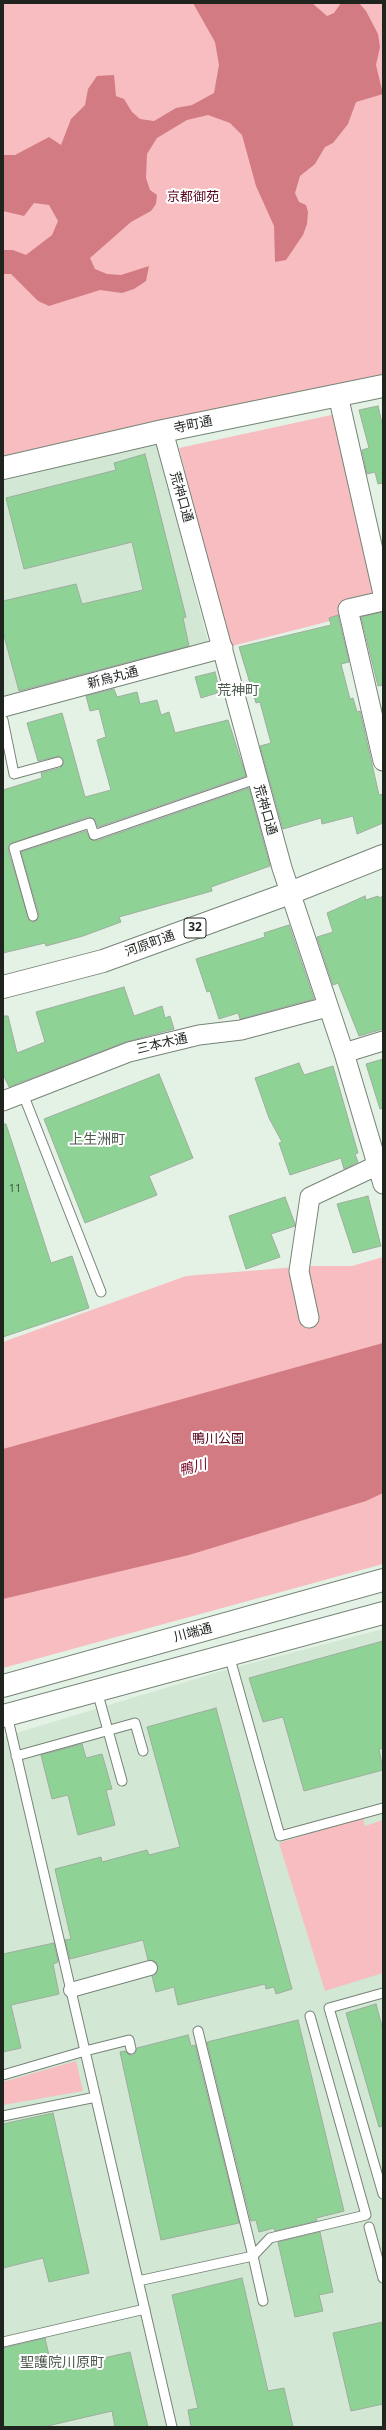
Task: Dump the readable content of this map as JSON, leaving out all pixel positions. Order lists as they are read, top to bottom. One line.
{"streets":{"street":["寺町通","荒神口通","新烏丸通","32","河原町通","三本木通","川端通"]},"crossings":[["寺町通","荒神口通"],["荒神口通","新烏丸通"],["荒神口通","河原町通"],["荒神口通","三本木通"]],"districts":["荒神町","上生洲町","聖護院川原町"],"water":["鴨川"],"parks":["京都御苑","鴨川公園"],"house_numbers":["11"]}
